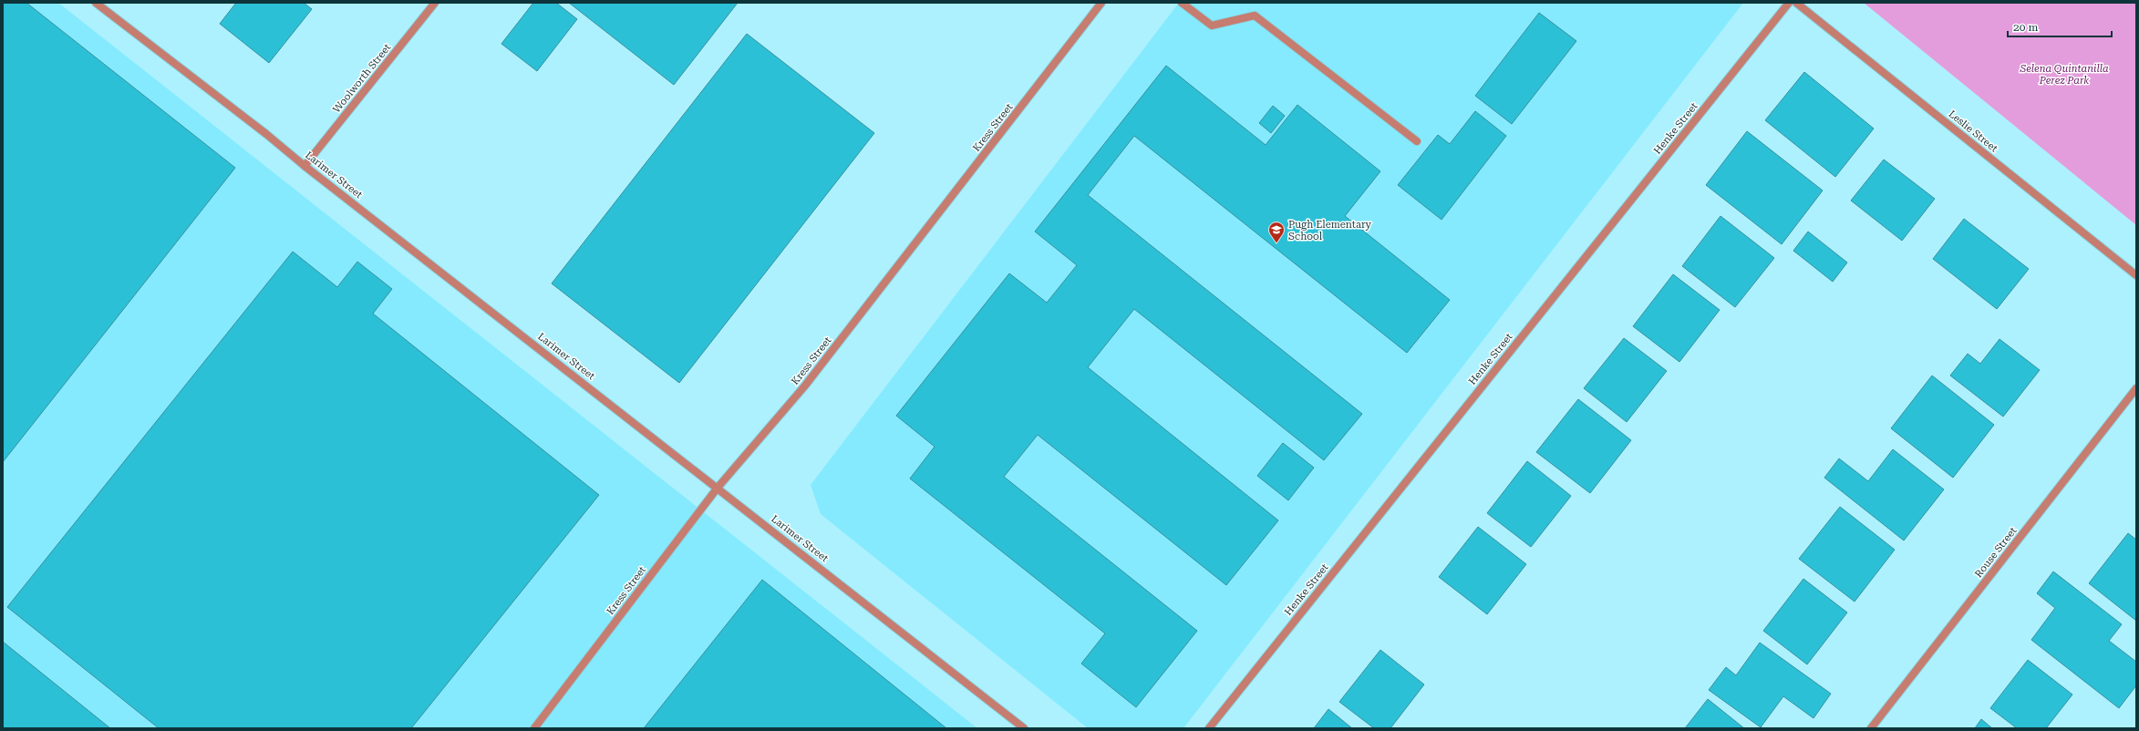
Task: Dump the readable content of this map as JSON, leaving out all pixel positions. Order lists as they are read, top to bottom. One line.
{"streets":{"street":["Woolworth Street","Kress Street","Henke Street","Leslie Street","Larimer Street","Rouse Street"]},"crossings":[["Woolworth Street","Larimer Street"],["Kress Street","Larimer Street"]],"parks":["Selena Quintanilla Perez Park"],"places":{"school or university":["Pugh Elementary School"]},"scale_bar":"20 m"}
